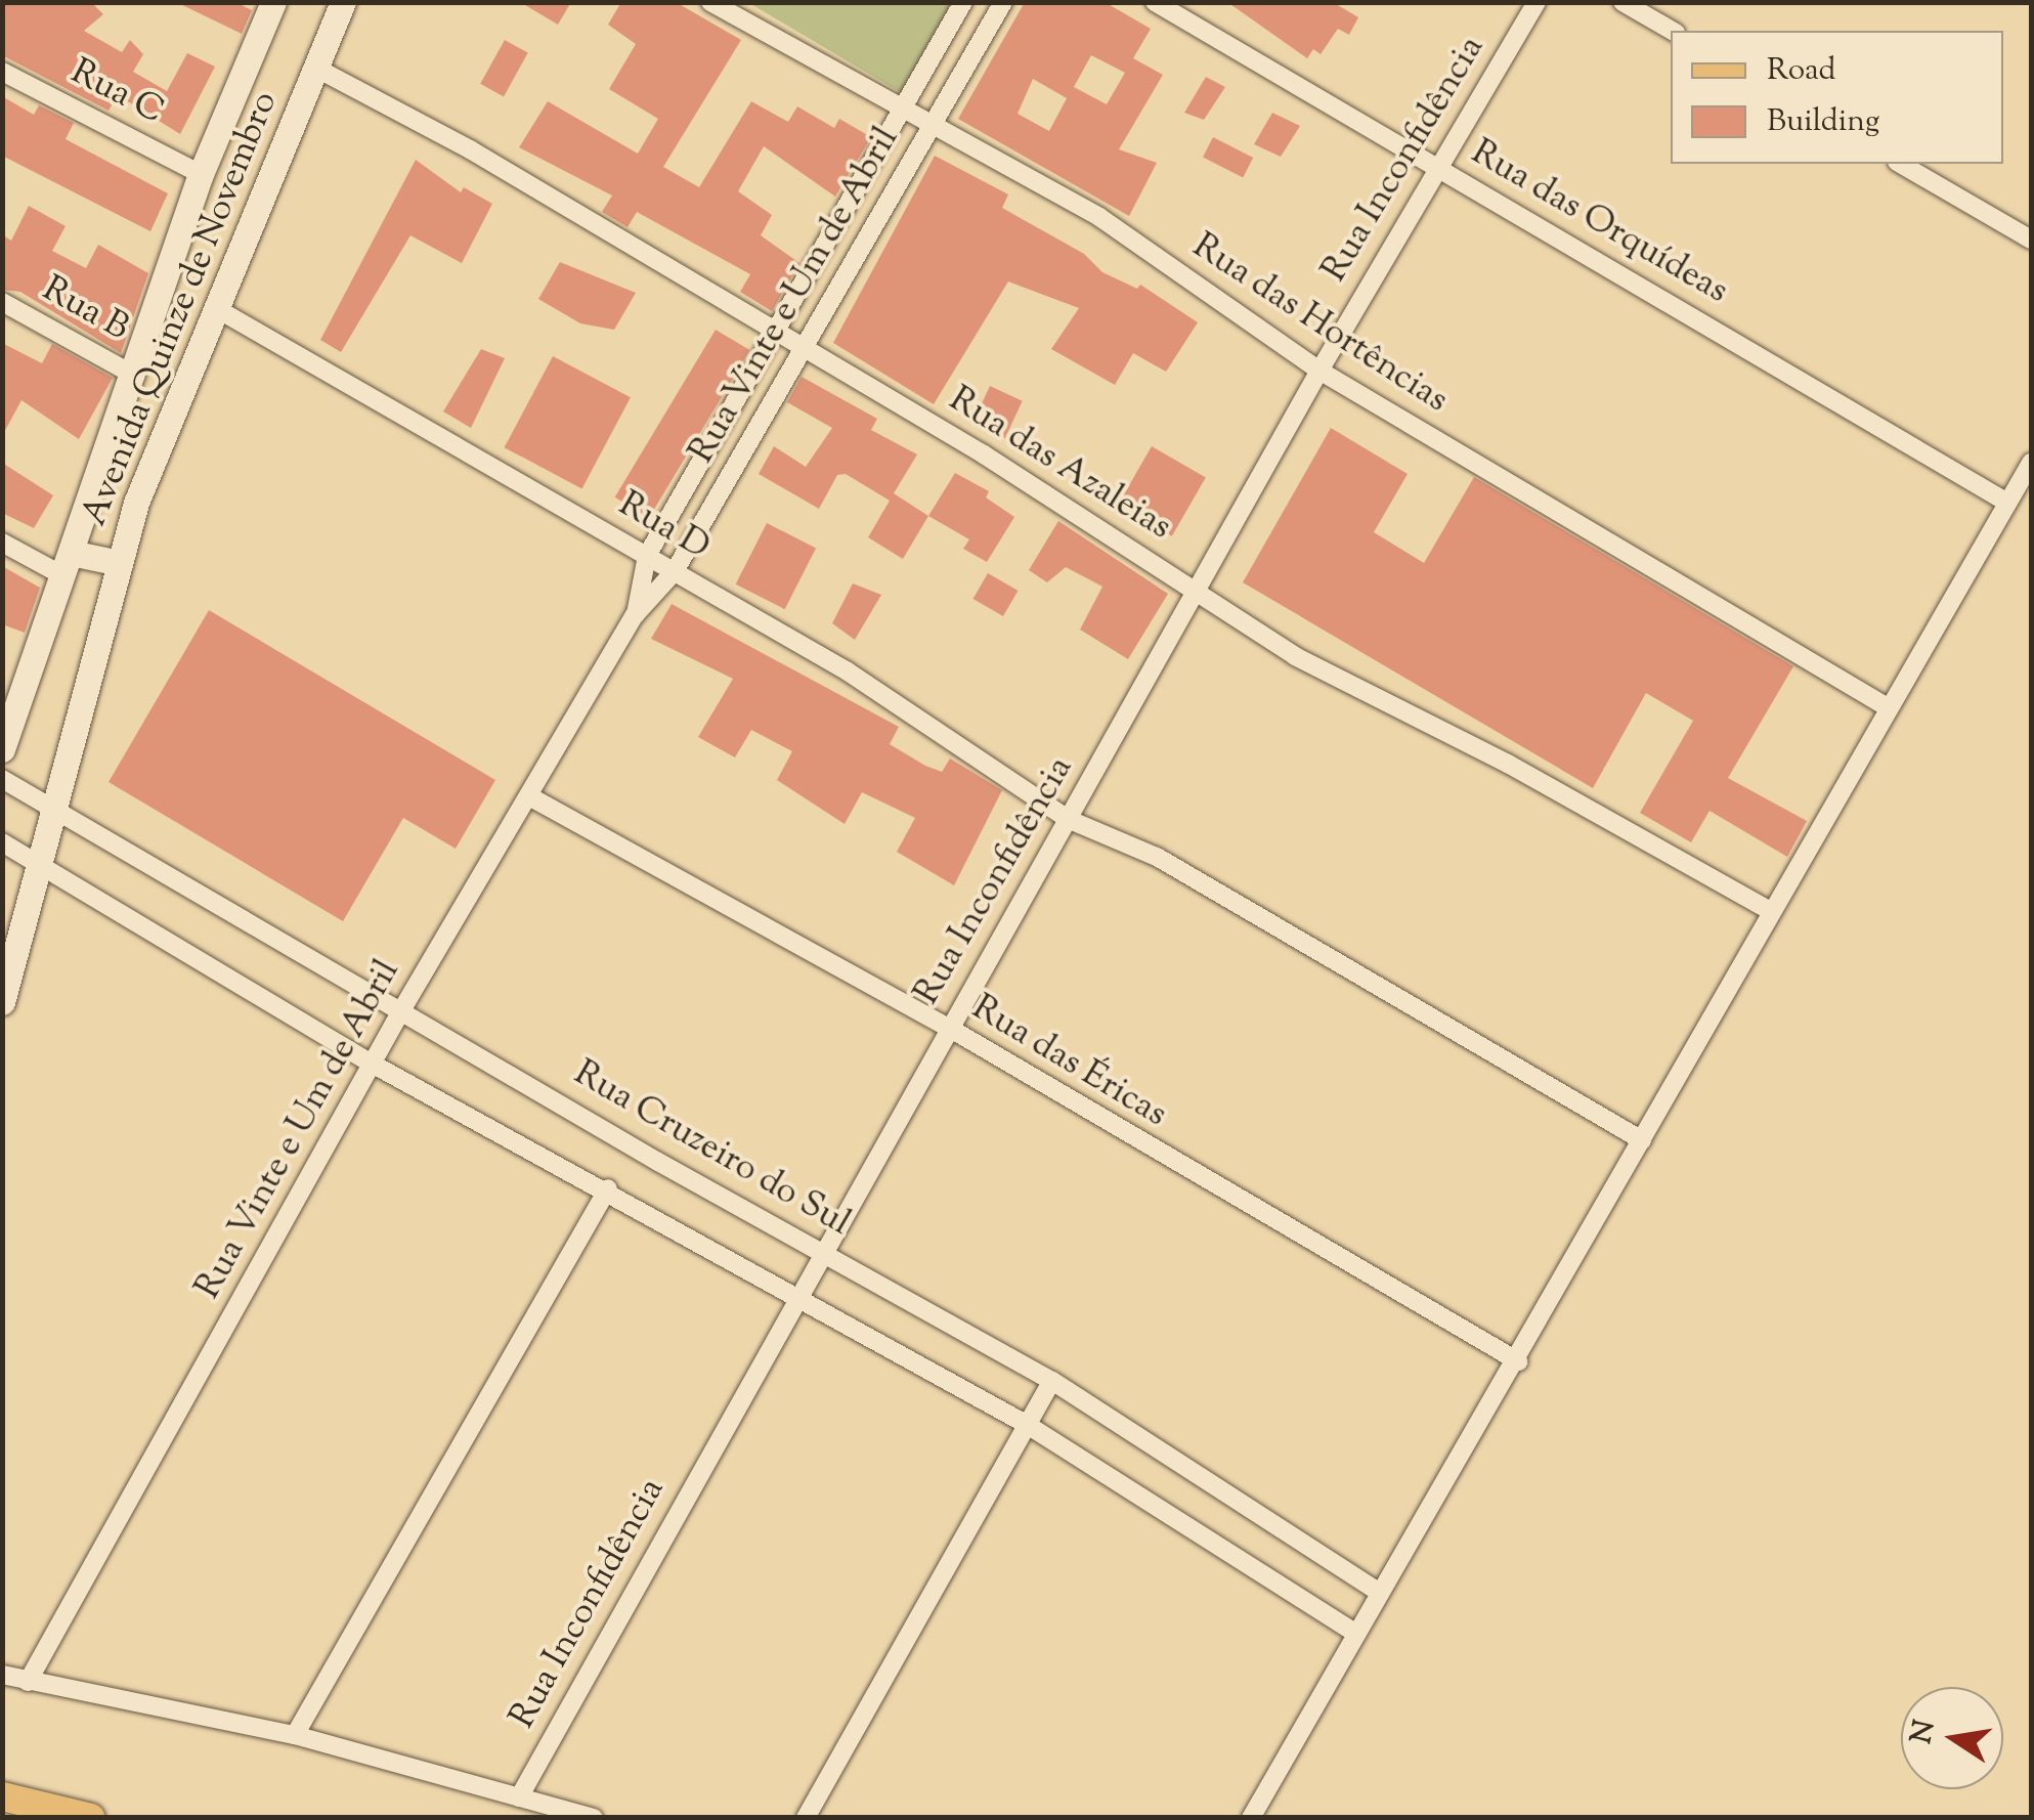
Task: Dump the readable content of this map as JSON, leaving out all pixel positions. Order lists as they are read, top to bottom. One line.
{"streets":{"main road":["Avenida Quinze de Novembro"],"street":["Rua C","Rua Inconfidência","Rua das Orquídeas","Rua Vinte e Um de Abril","Rua B","Rua das Hortências","Rua das Azaleias","Rua D","Rua das Éricas","Rua Cruzeiro do Sul"]},"crossings":[["Rua C","Avenida Quinze de Novembro"],["Rua Inconfidência","Rua das Orquídeas"],["Rua Inconfidência","Rua das Hortências"],["Rua Inconfidência","Rua das Azaleias"],["Rua Inconfidência","Rua D"],["Rua Inconfidência","Rua das Éricas"],["Rua Inconfidência","Rua Cruzeiro do Sul"],["Rua Vinte e Um de Abril","Rua das Hortências"],["Rua Vinte e Um de Abril","Rua das Azaleias"],["Rua Vinte e Um de Abril","Rua D"],["Rua Vinte e Um de Abril","Rua das Éricas"],["Rua Vinte e Um de Abril","Rua Cruzeiro do Sul"],["Avenida Quinze de Novembro","Rua B"],["Avenida Quinze de Novembro","Rua das Azaleias"],["Avenida Quinze de Novembro","Rua D"],["Avenida Quinze de Novembro","Rua Cruzeiro do Sul"]],"legend":["Road","Building"],"north":"left"}
